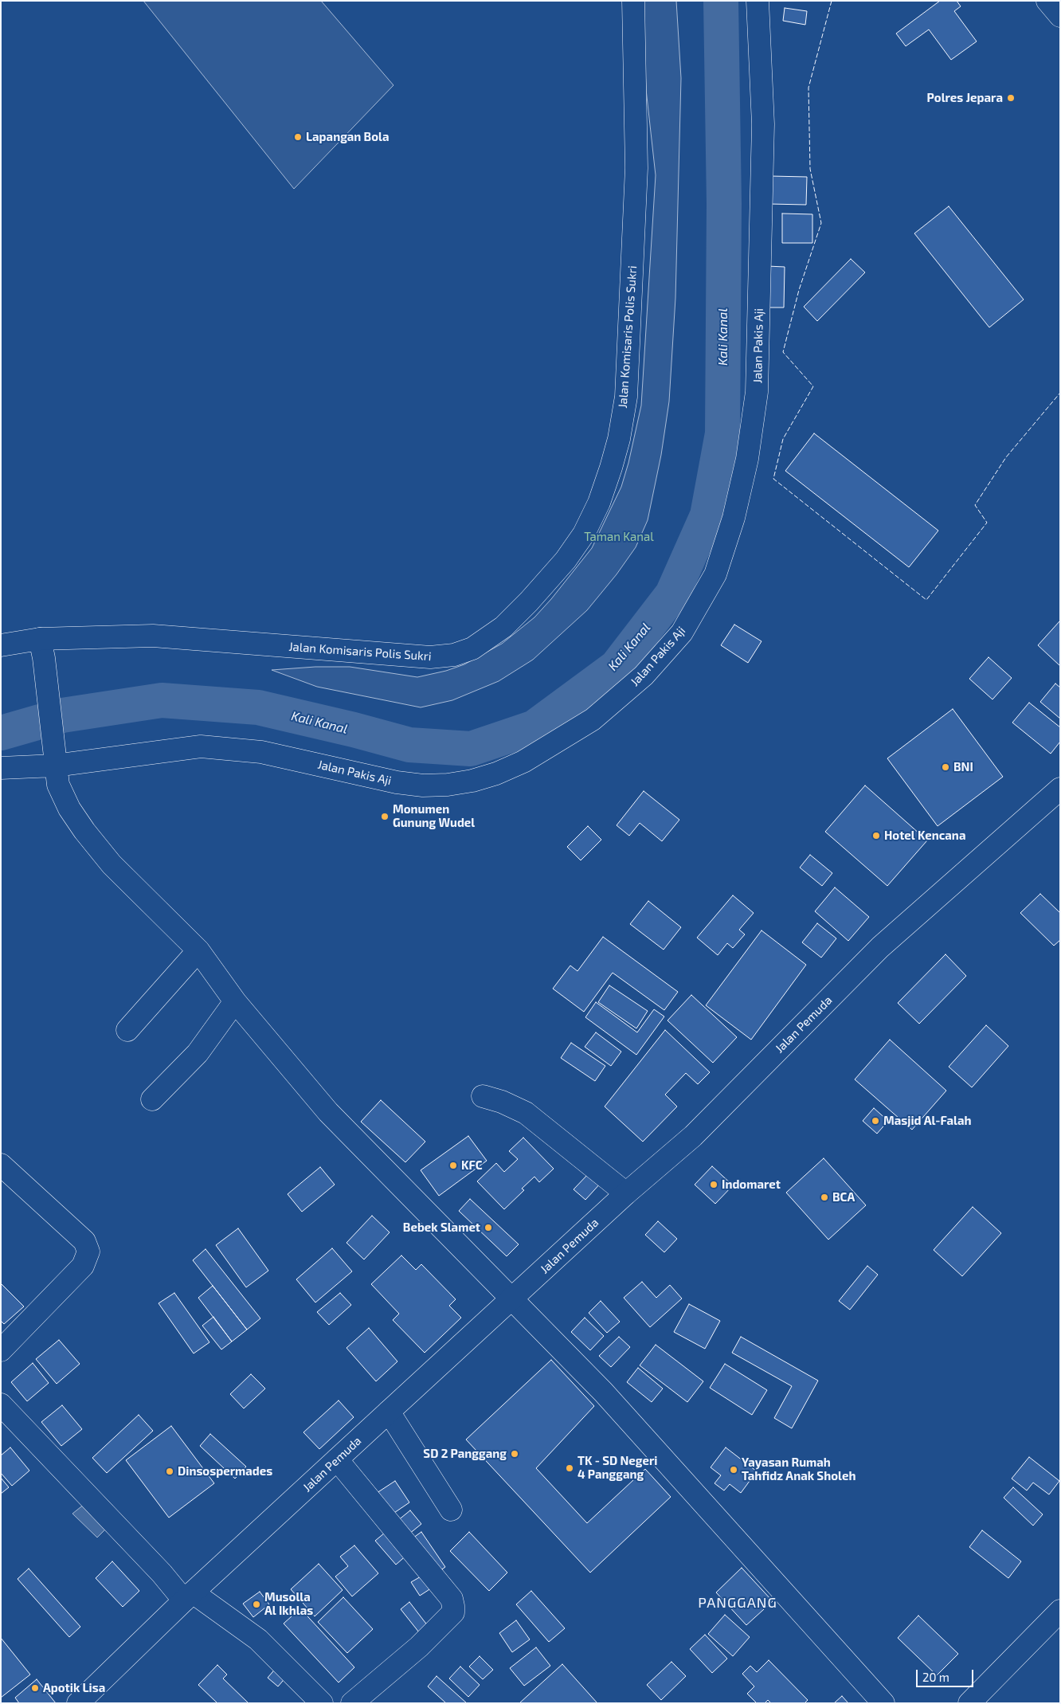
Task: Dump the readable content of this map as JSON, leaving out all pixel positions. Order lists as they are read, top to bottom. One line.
{"streets":{"main road":["Jalan Komisaris Polis Sukri","Jalan Pakis Aji","Jalan Pemuda"]},"districts":["PANGGANG"],"water":["Kali Kanal"],"parks":["Taman Kanal"],"places":["Polres Jepara","Lapangan Bola","BNI","Monumen Gunung Wudel","Hotel Kencana","Masjid Al-Falah","KFC","Indomaret","BCA","Bebek Slamet","SD 2 Panggang","TK - SD Negeri 4 Panggang","Yayasan Rumah Tahfidz Anak Sholeh","Dinsospermades","Musolla Al Ikhlas","Apotik Lisa"],"scale_bar":"20 m"}
